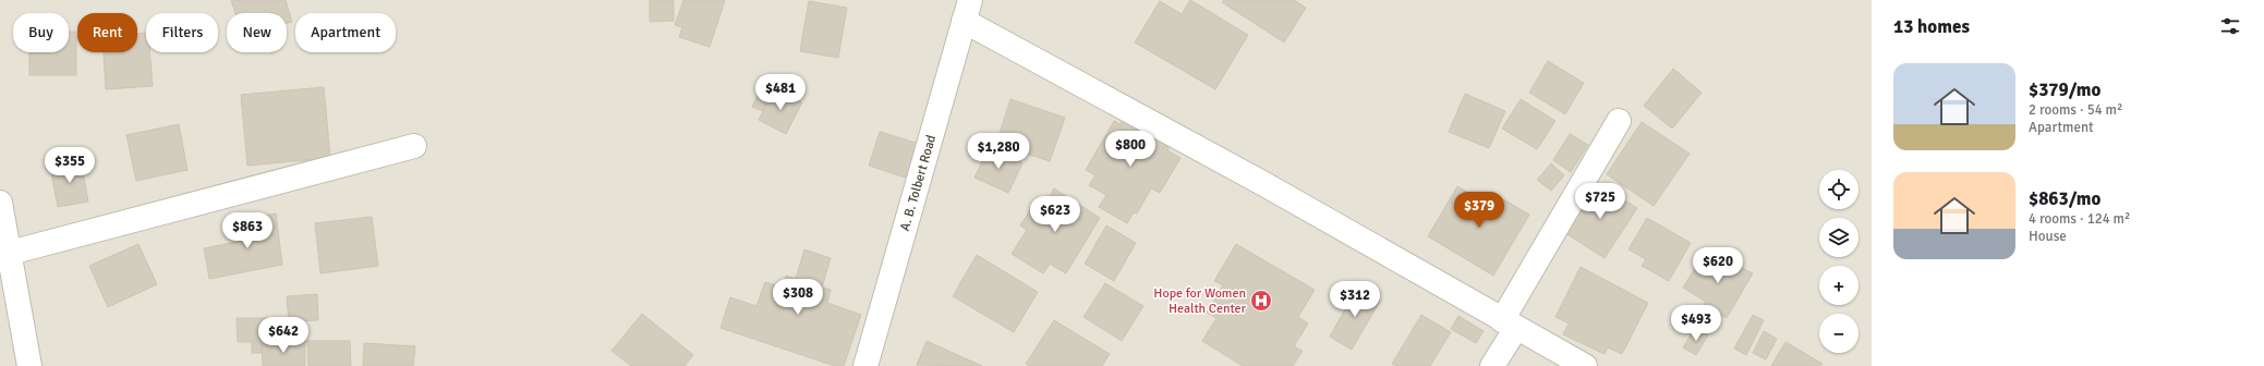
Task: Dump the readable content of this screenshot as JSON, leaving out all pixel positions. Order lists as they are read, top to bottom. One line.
{"streets":{"street":["A. B. Tolbert Road"]},"places":{"hospital":["Hope for Women Health Center"]},"page":{"heading":"13 homes","chip":["Buy","Rent","Filters","New","Apartment"],"list":[{"name":"$379/mo","note":"2 rooms · 54 m² · Apartment"},{"name":"$863/mo","note":"4 rooms · 124 m² · House"}],"price":["$481","$800","$1,280","$355","$725","$379","$623","$863","$620","$308","$312","$493","$642"],"map_buttons":["+","−"]}}
